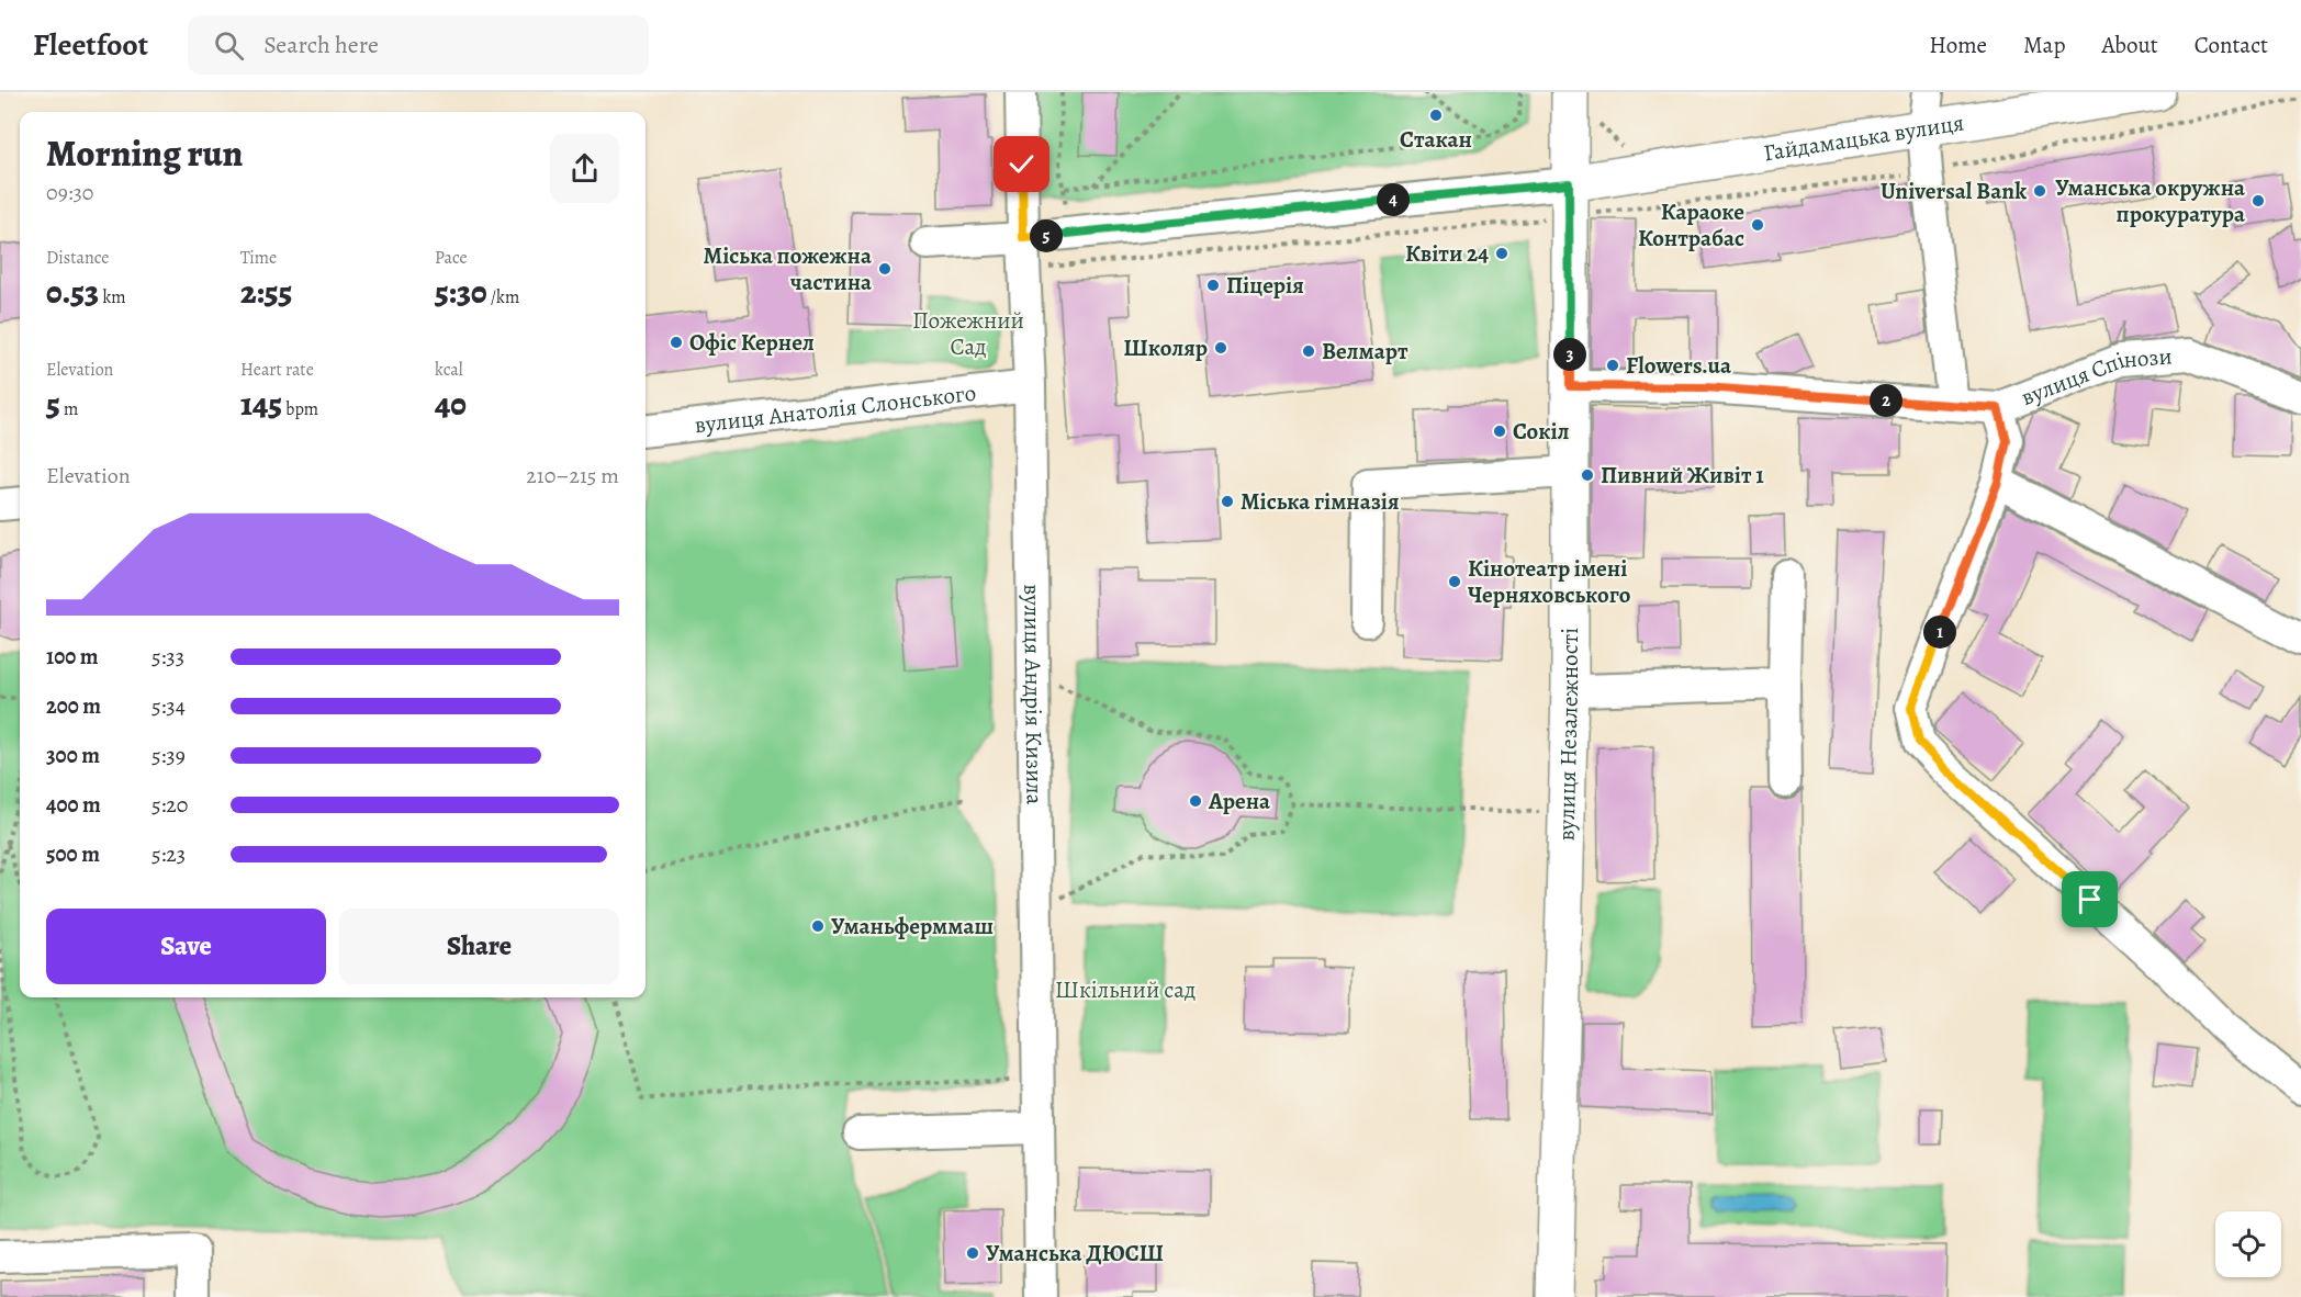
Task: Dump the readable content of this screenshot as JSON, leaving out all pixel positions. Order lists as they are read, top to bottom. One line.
{"streets":{"main road":["Гайдамацька вулиця","вулиця Незалежності"],"street":["вулиця Спінози","вулиця Анатолія Слонського","вулиця Андрія Кизила"]},"crossings":[["Гайдамацька вулиця","вулиця Незалежності"],["вулиця Спінози","вулиця Незалежності"],["вулиця Анатолія Слонського","вулиця Андрія Кизила"]],"parks":["Пожежний Сад","Шкільний сад"],"places":["Стакан","Universal Bank","Уманська окружна прокуратура","Караоке Контрабас","Квіти 24","Міська пожежна частина","Піцерія","Офіс Кернел","Школяр","Велмарт","Flowers.ua","Сокіл","Пивний Живіт 1","Міська гімназія","Кінотеатр імені Черняховського","Арена","Уманьферммаш","Уманська ДЮСШ"],"page":{"header":"Fleetfoot","search":"Search here","nav":["Home","Map","About","Contact"],"heading":["Morning run","09:30"],"pins":["4","5","3","2","1"],"stats":[["Distance","0.53 km"],["Time","2:55"],["Pace","5:30 /km"],["Elevation","5 m"],["Heart rate","145 bpm"],["kcal","40"]],"chart":["Elevation","210–215 m"],"list":[{"name":"100 m","note":"5:33"},{"name":"200 m","note":"5:34"},{"name":"300 m","note":"5:39"},{"name":"400 m","note":"5:20"},{"name":"500 m","note":"5:23"}],"buttons":["Save","Share"]}}
